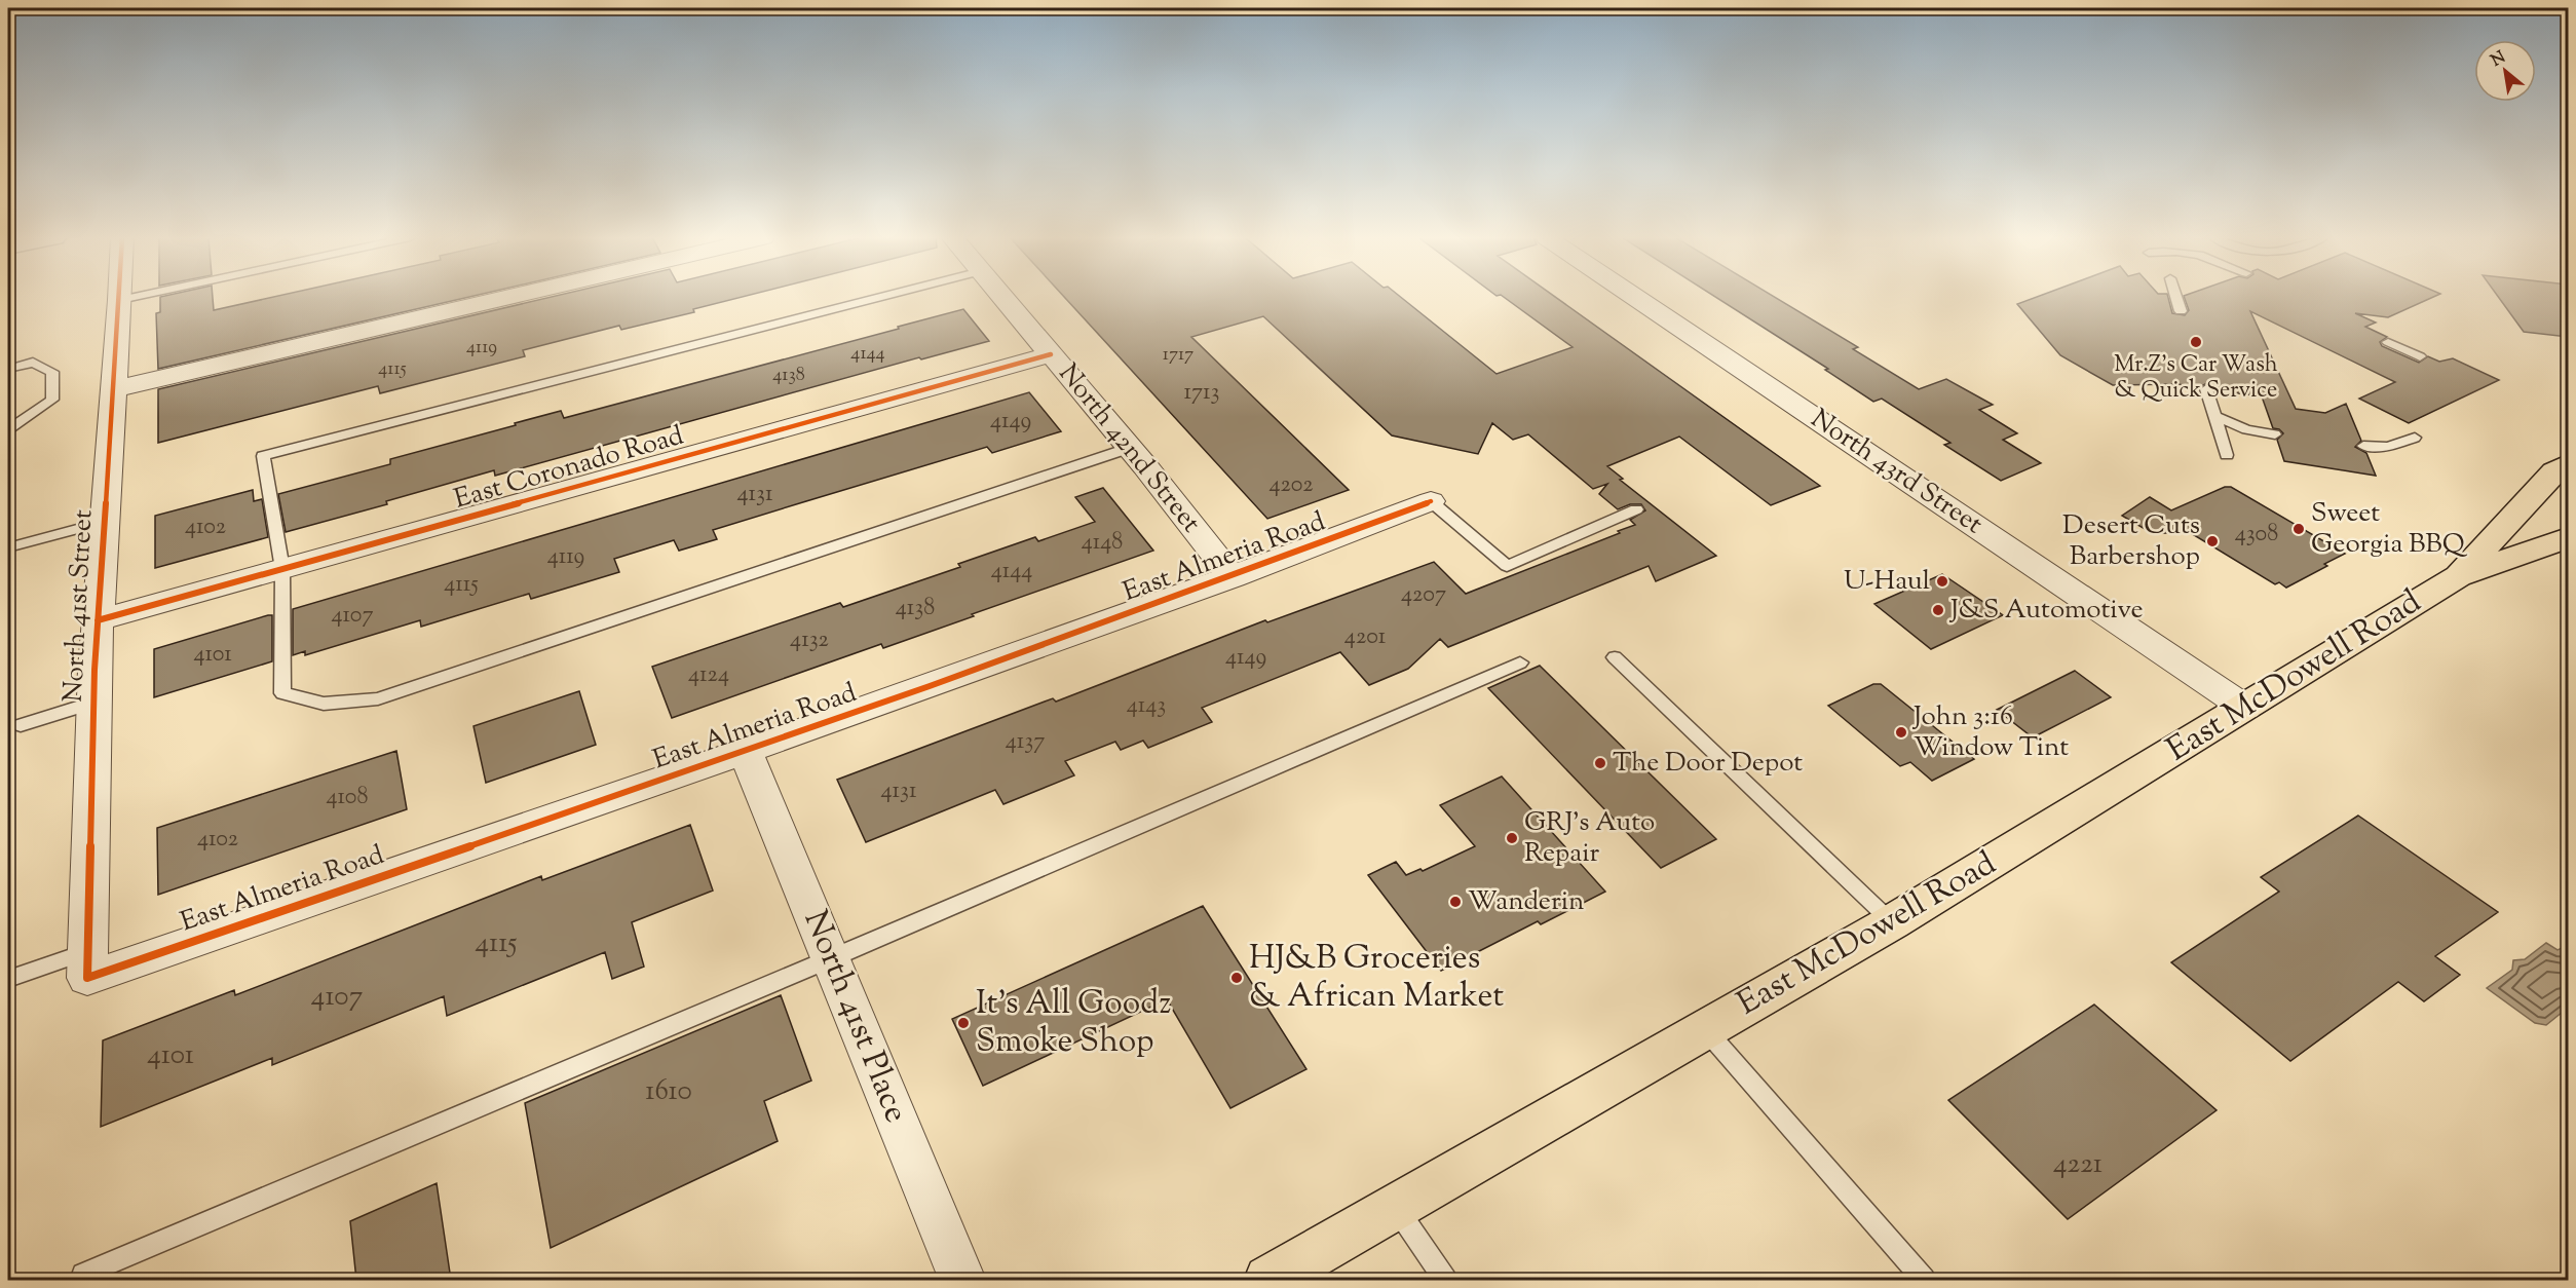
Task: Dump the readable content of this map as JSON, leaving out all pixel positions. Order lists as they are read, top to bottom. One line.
{"streets":{"main road":["East McDowell Road"],"street":["North 42nd Street","East Coronado Road","North 43rd Street","East Almeria Road","North 41st Street","North 41st Place"]},"crossings":[["North 42nd Street","East Coronado Road"],["North 42nd Street","East Almeria Road"],["East Coronado Road","North 41st Street"],["North 43rd Street","East McDowell Road"],["East Almeria Road","North 41st Street"],["East Almeria Road","North 41st Place"]],"places":["Mr.Z's Car Wash & Quick Service","Sweet Georgia BBQ","Desert Cuts Barbershop","U-Haul","J&S Automotive","John 3:16 Window Tint","The Door Depot","GRJ's Auto Repair","Wanderin","HJ&B Groceries & African Market","It's All Goodz Smoke Shop"],"house_numbers":["4119","4144","1717","4115","4138","1713","4149","4202","4131","4102","4308","4148","4119","4144","4115","4207","4138","4107","4201","4132","4101","4149","4124","4143","4137","4131","4108","4102","4115","4107","4101","1610","4221"],"north":"top left"}
